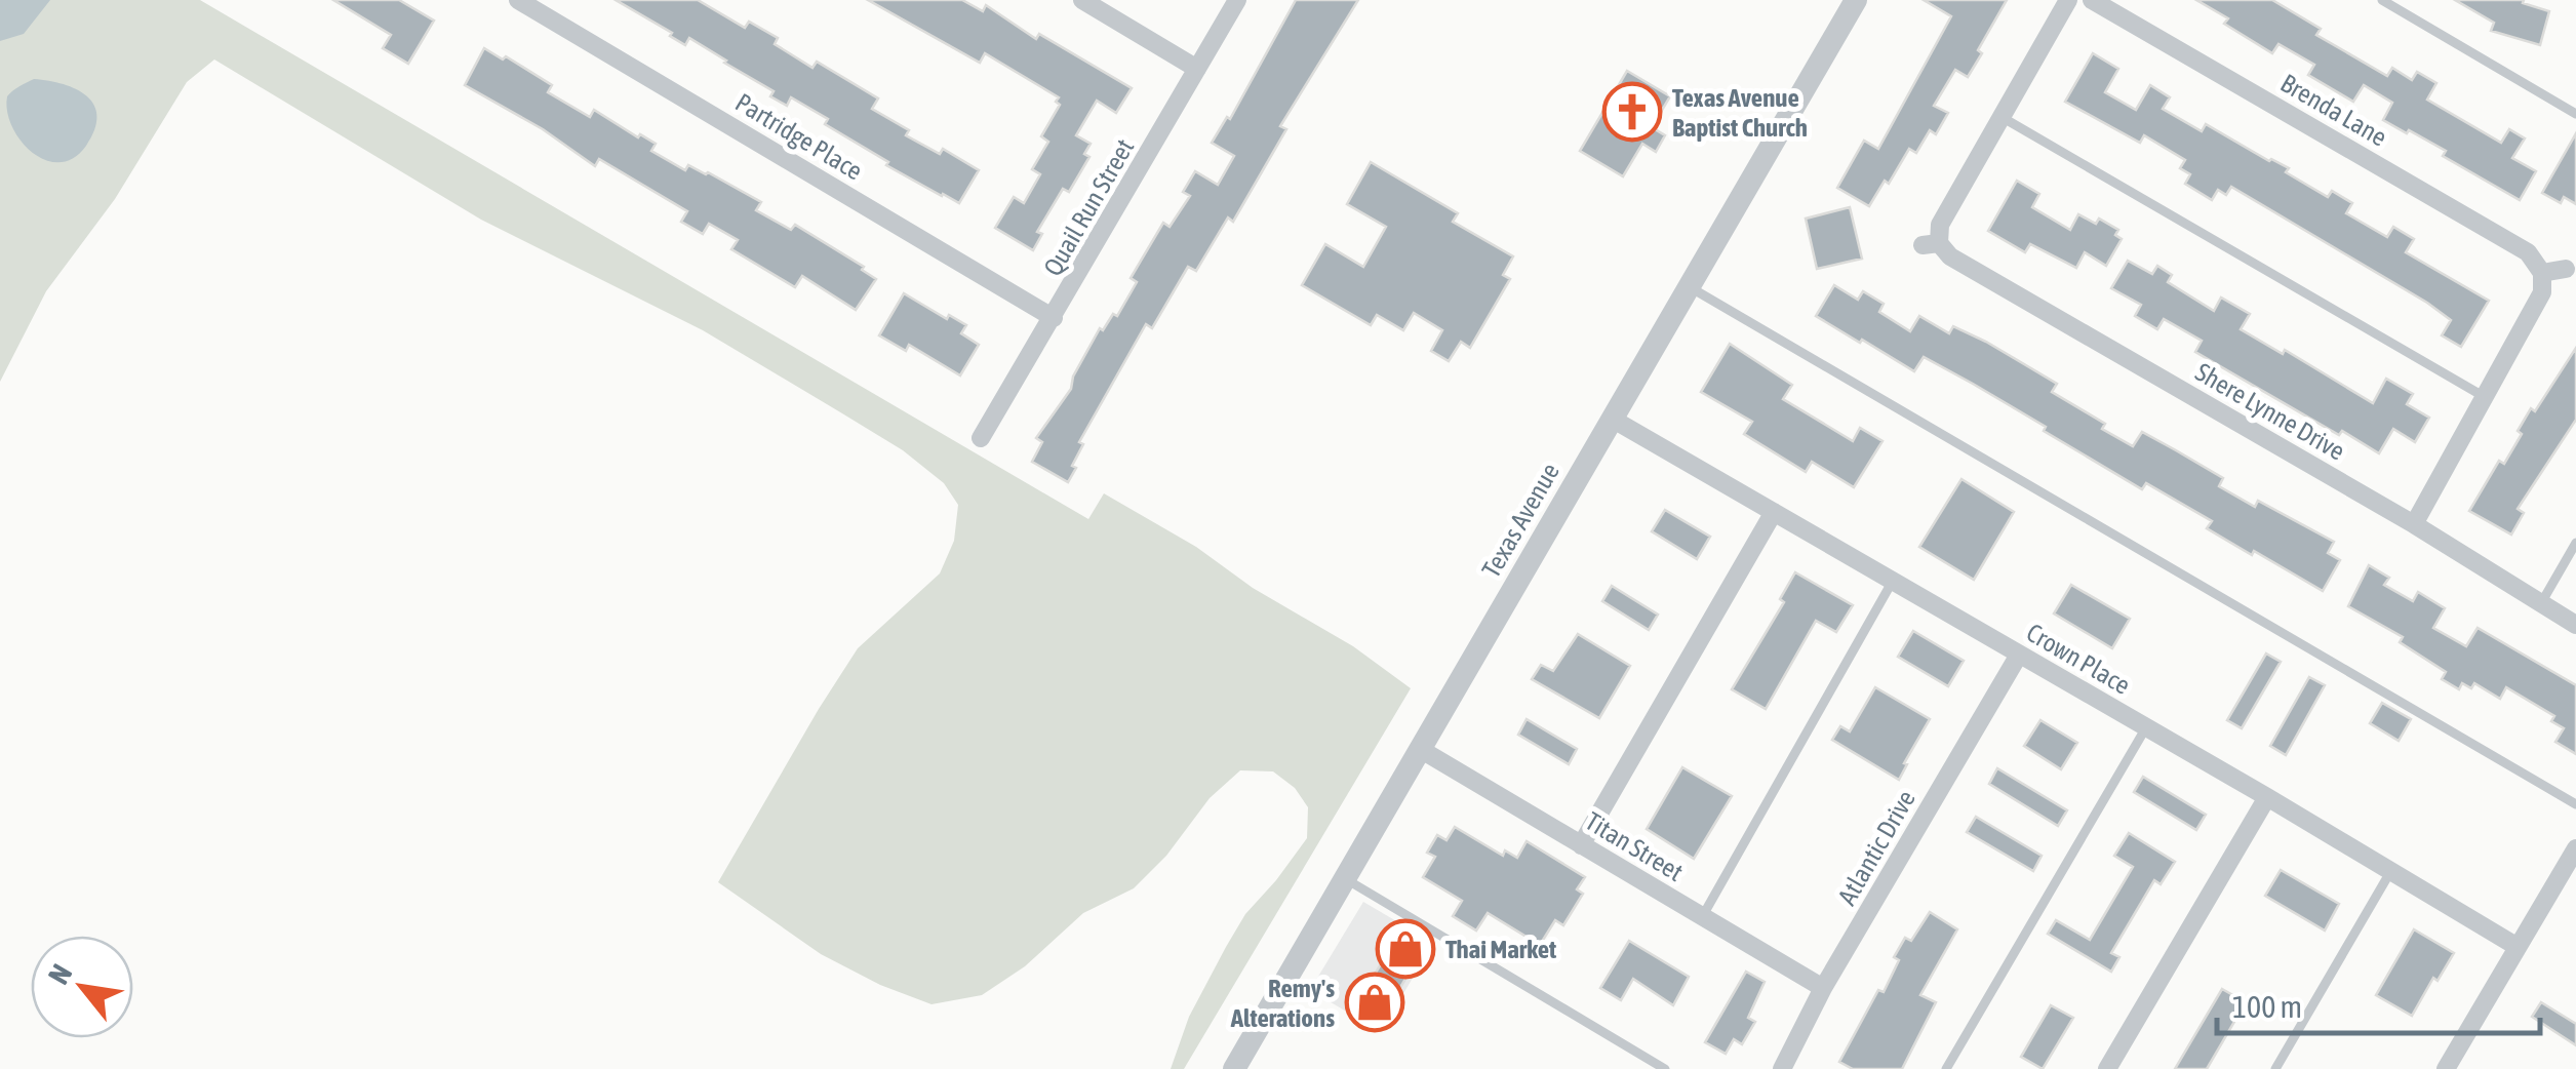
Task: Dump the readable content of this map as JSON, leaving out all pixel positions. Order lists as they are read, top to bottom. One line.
{"streets":{"street":["Brenda Lane","Partridge Place","Quail Run Street","Shere Lynne Drive","Texas Avenue","Crown Place","Titan Street","Atlantic Drive"]},"crossings":[["Partridge Place","Quail Run Street"],["Texas Avenue","Crown Place"],["Texas Avenue","Titan Street"],["Crown Place","Atlantic Drive"],["Titan Street","Atlantic Drive"]],"places":{"church":["Texas Avenue Baptist Church"],"shop":["Thai Market","Remy's Alterations"]},"scale_bar":"100 m","north":"top left"}
